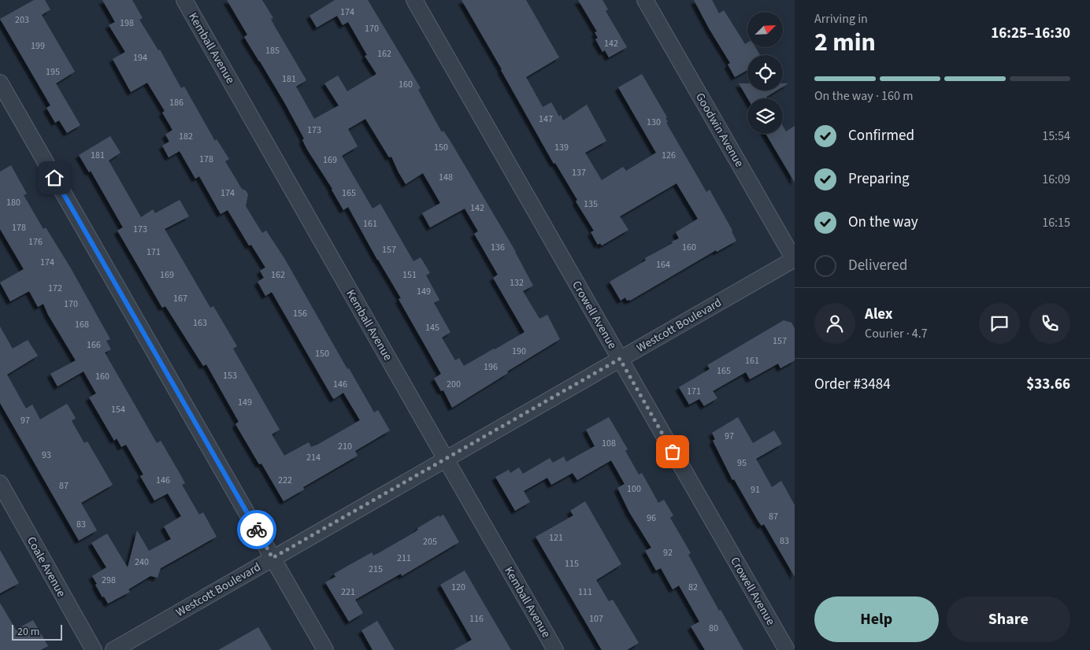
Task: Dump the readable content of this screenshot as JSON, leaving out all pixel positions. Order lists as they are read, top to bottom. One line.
{"streets":{"street":["Kemball Avenue","Goodwin Avenue","Crowell Avenue","Westcott Boulevard","Coale Avenue"]},"crossings":[["Kemball Avenue","Westcott Boulevard"],["Goodwin Avenue","Westcott Boulevard"],["Crowell Avenue","Westcott Boulevard"]],"house_numbers":["174","203","198","170","142","199","185","162","194","195","181","160","186","147","130","173","182","150","139","181","126","178","169","137","148","174","165","180","135","142","161","178","173","176","136","160","157","171","174","164","169","162","151","132","172","149","167","170","156","163","168","145","157","166","190","150","161","196","165","153","160","146","200","171","149","154","97","97","108","210","93","214","95","146","222","87","100","91","87","96","83","121","83","205","92","211","240","115","215","298","120","82","221","111","116","107","80"],"scale_bar":"20 m","north":"top right","page":{"heading":["2 min","Arriving in","16:25–16:30"],"panel":["Alex","Courier · 4.7","Order #3484","$33.66"],"bar":"On the way · 160 m","list":[["Confirmed","15:54"],["Preparing","16:09"],["On the way","16:15"],"Delivered"],"buttons":["Help","Share"],"scale":"20 m"}}
